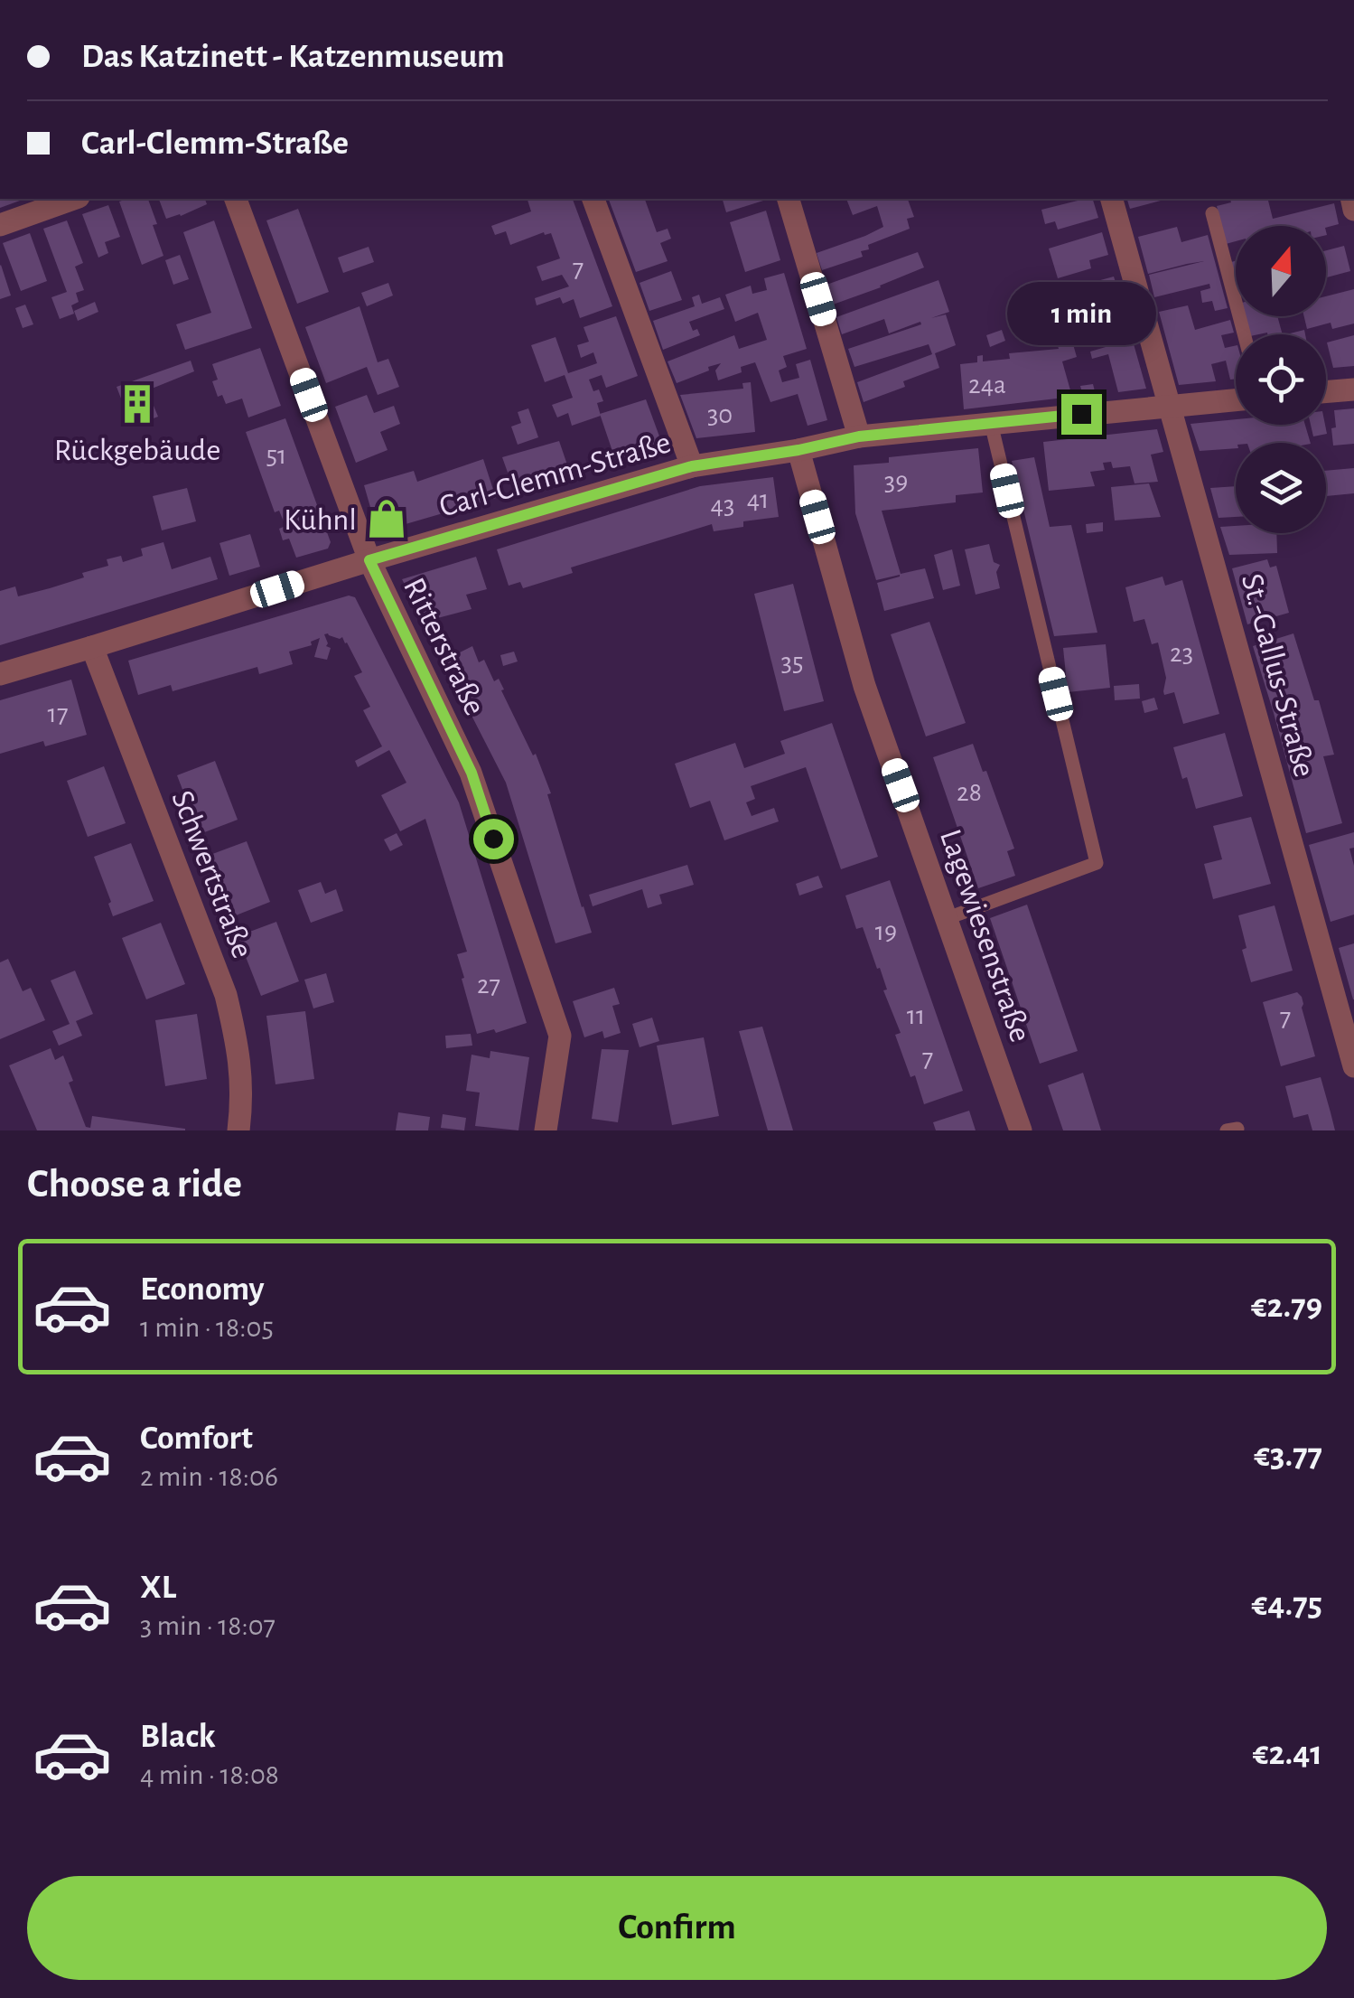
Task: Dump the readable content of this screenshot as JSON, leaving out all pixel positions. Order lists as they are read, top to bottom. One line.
{"streets":{"street":["Carl-Clemm-Straße","Ritterstraße","St.-Gallus-Straße","Schwertstraße","Lagewiesenstraße"]},"crossings":[["Carl-Clemm-Straße","Ritterstraße"],["Carl-Clemm-Straße","St.-Gallus-Straße"],["Carl-Clemm-Straße","Schwertstraße"],["Carl-Clemm-Straße","Lagewiesenstraße"]],"places":{"building":["Rückgebäude"],"shop":["Kühnl"]},"house_numbers":["7","24a","30","51","39","41","43","23","35","17","28","19","27","11","7","7"],"north":"top","page":{"banner":["Das Katzinett - Katzenmuseum","Carl-Clemm-Straße"],"bubble":"1 min","heading":"Choose a ride","list":[{"name":"Economy","note":"1 min · 18:05","value":"€2.79"},{"name":"Comfort","note":"2 min · 18:06","value":"€3.77"},{"name":"XL","note":"3 min · 18:07","value":"€4.75"},{"name":"Black","note":"4 min · 18:08","value":"€2.41"}],"buttons":"Confirm"}}
